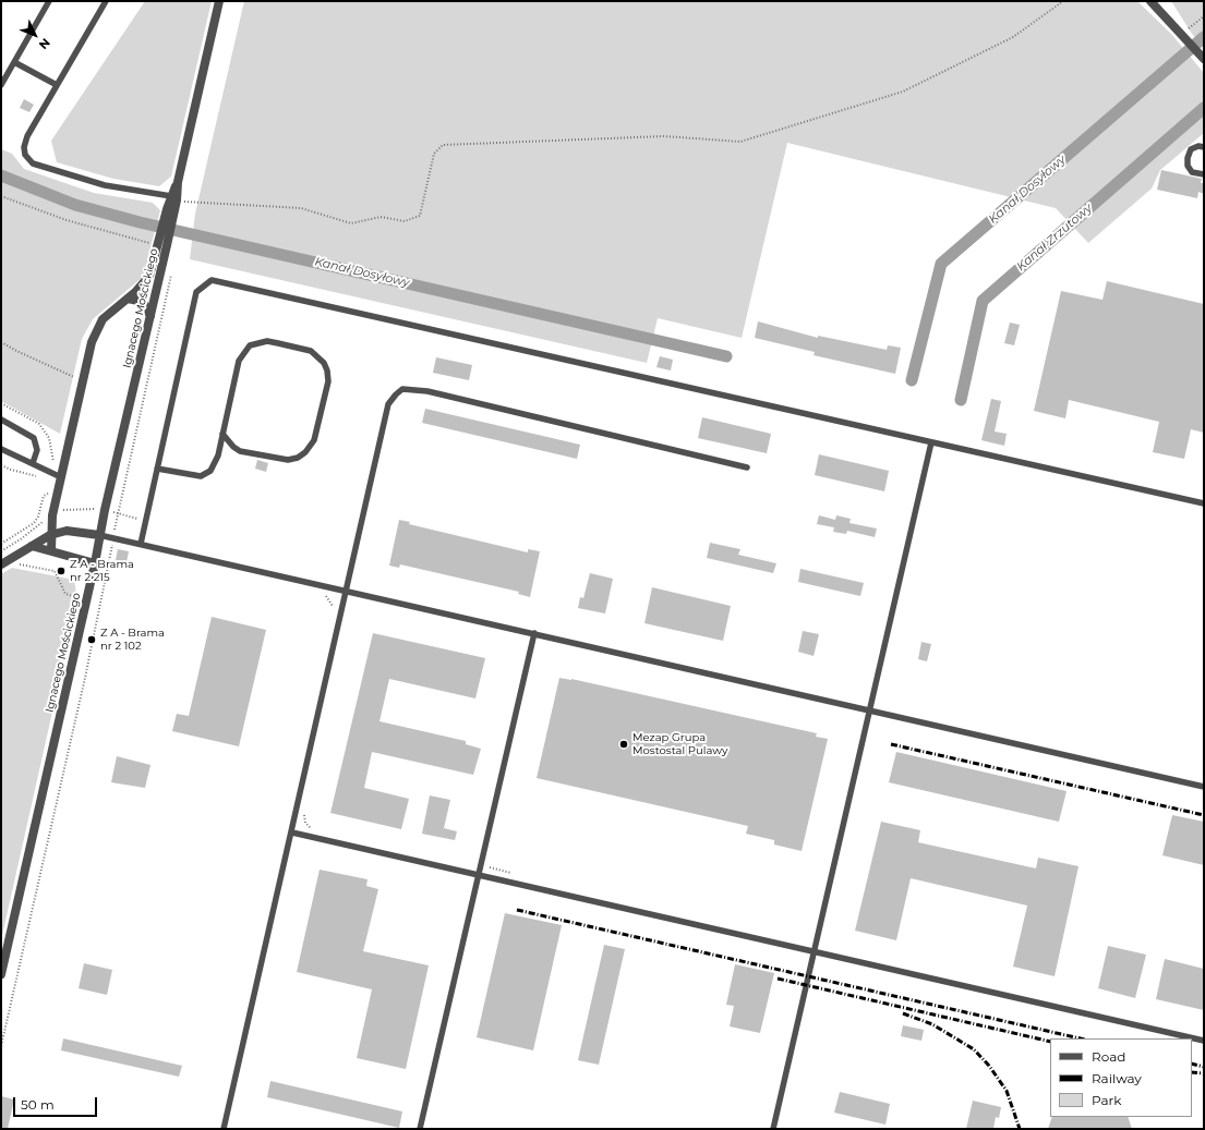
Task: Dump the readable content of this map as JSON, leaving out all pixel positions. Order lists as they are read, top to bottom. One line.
{"streets":{"street":["Ignacego Mościckiego"]},"water":["Kanał Dosyłowy","Kanał Zrzutowy"],"places":["Z A - Brama nr 2 215","Z A - Brama nr 2 102","Mezap Grupa Mostostal Pulawy"],"legend":["Road","Railway","Park"],"scale_bar":"50 m","north":"bottom right"}
